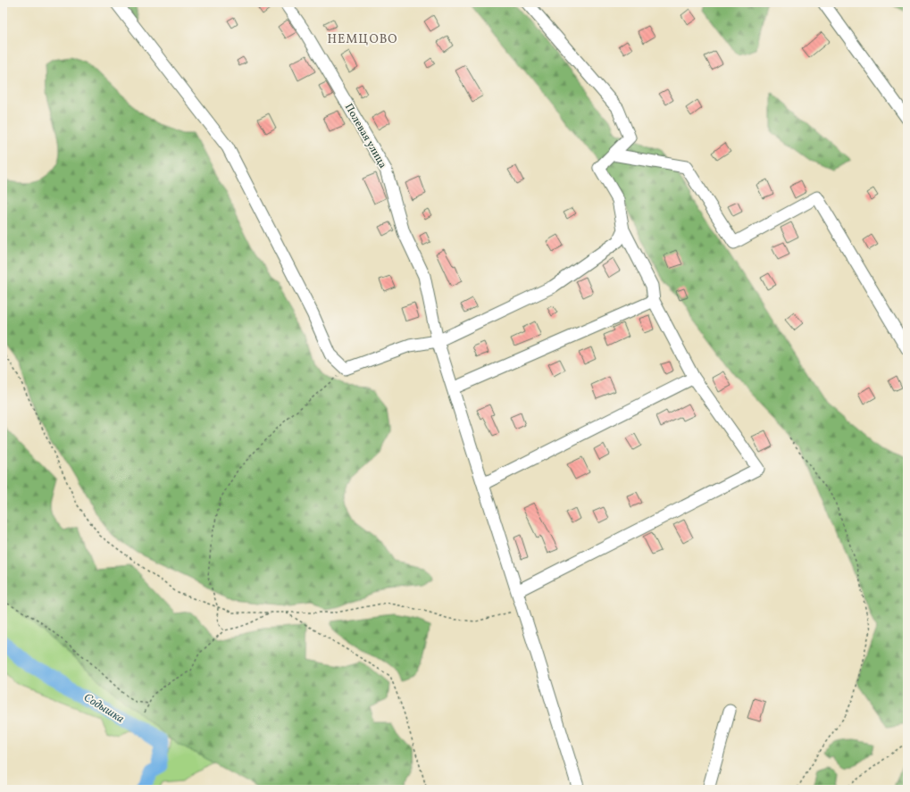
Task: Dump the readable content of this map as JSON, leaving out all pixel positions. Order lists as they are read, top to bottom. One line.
{"streets":{"street":["Полевая улица"]},"districts":["НЕМЦОВО"],"water":["Содышка"]}
